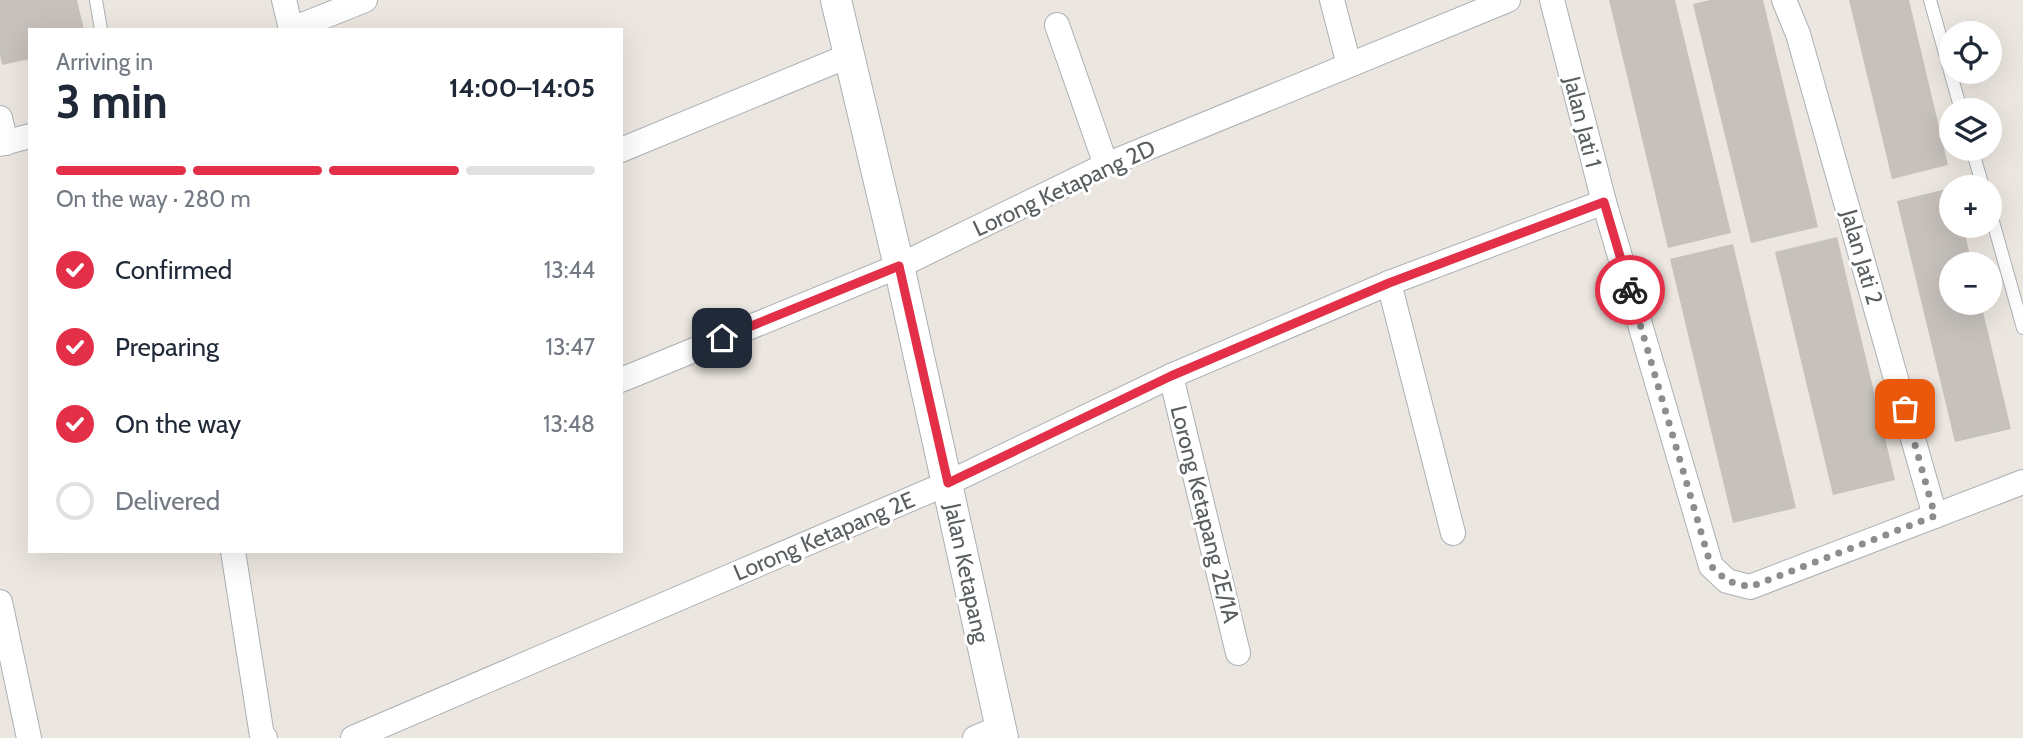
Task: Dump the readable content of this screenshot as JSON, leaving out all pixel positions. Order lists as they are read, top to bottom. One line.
{"streets":{"street":["Jalan Jati 1","Lorong Ketapang 2D","Jalan Jati 2","Lorong Ketapang 2E/1A","Lorong Ketapang 2E","Jalan Ketapang"]},"crossings":[["Jalan Jati 1","Jalan Jati 2"],["Jalan Jati 1","Lorong Ketapang 2E"],["Lorong Ketapang 2D","Jalan Ketapang"],["Lorong Ketapang 2E/1A","Lorong Ketapang 2E"],["Lorong Ketapang 2E","Jalan Ketapang"]],"page":{"map_buttons":["+","−"],"heading":["3 min","Arriving in","14:00–14:05"],"bar":"On the way · 280 m","list":[["Confirmed","13:44"],["Preparing","13:47"],["On the way","13:48"],"Delivered"]}}
